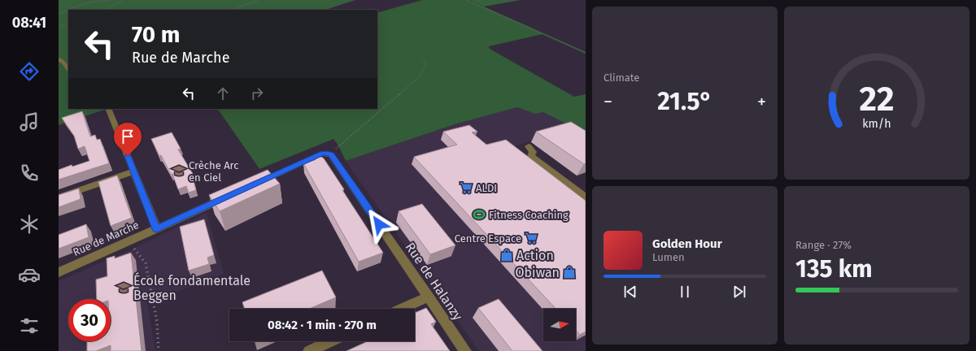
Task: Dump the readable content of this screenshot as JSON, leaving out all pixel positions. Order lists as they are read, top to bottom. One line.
{"streets":{"street":["Rue de Marche","Rue de Halanzy"]},"places":{"school or university":["Crèche Arc en Ciel","École fondamentale Beggen"],"supermarket":["ALDI","Centre Espace"],"sports":["Fitness Coaching"],"shop":["Action","Obiwan"]},"north":"right","page":{"tabs":"08:41","tile":["Climate",["Range · 27%","135 km"]],"turn":["70 m","Rue de Marche"],"heat":["−","21.5°","+"],"song":["Golden Hour","Lumen"],"limit":"30","trip":"08:42 · 1 min · 270 m","gauge":["22","km/h"]}}
